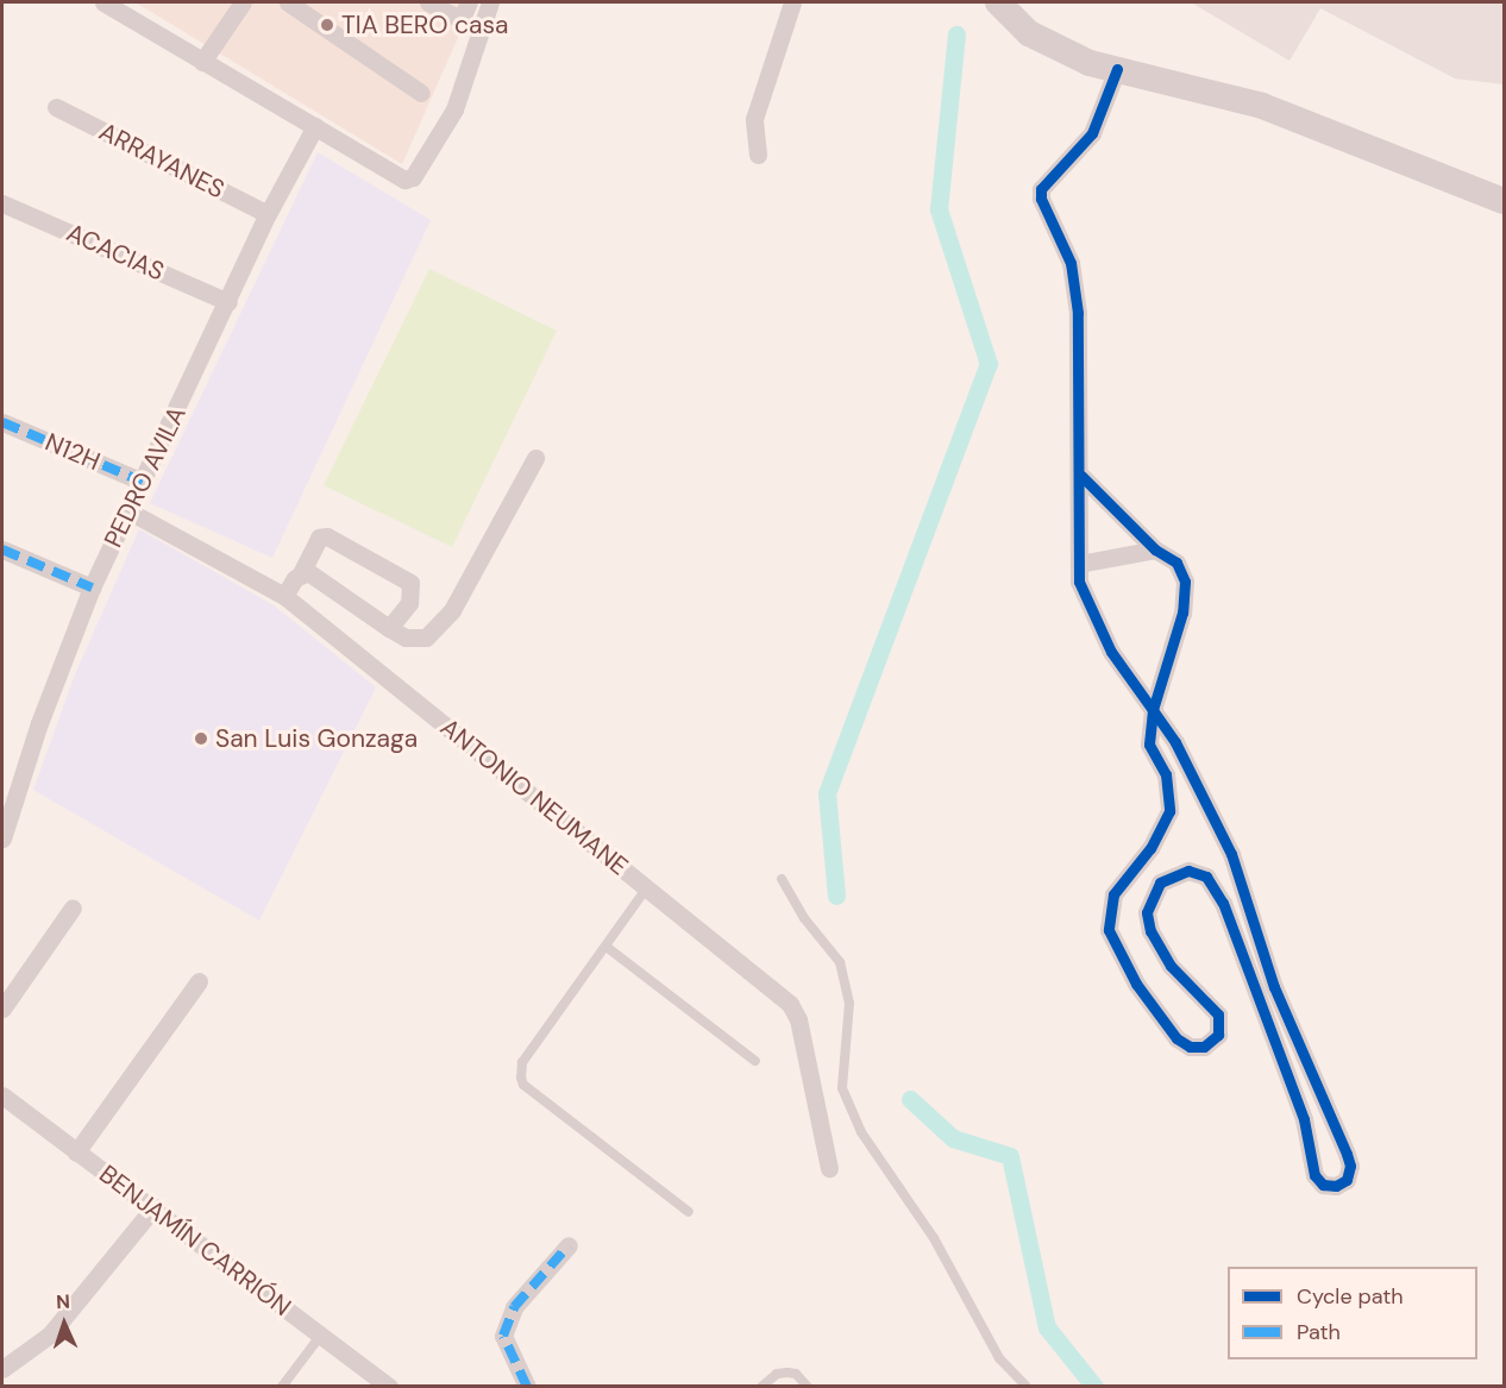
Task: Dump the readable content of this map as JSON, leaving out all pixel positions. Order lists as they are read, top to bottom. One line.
{"streets":{"street":["ARRAYANES","ACACIAS","N12H","PEDRO AVILA","ANTONIO NEUMANE","BENJAMÍN CARRIÓN"]},"crossings":[["ARRAYANES","PEDRO AVILA"],["ACACIAS","PEDRO AVILA"],["N12H","PEDRO AVILA"],["PEDRO AVILA","ANTONIO NEUMANE"]],"places":["TIA BERO casa","San Luis Gonzaga"],"legend":["Cycle path","Path"],"north":"top"}
